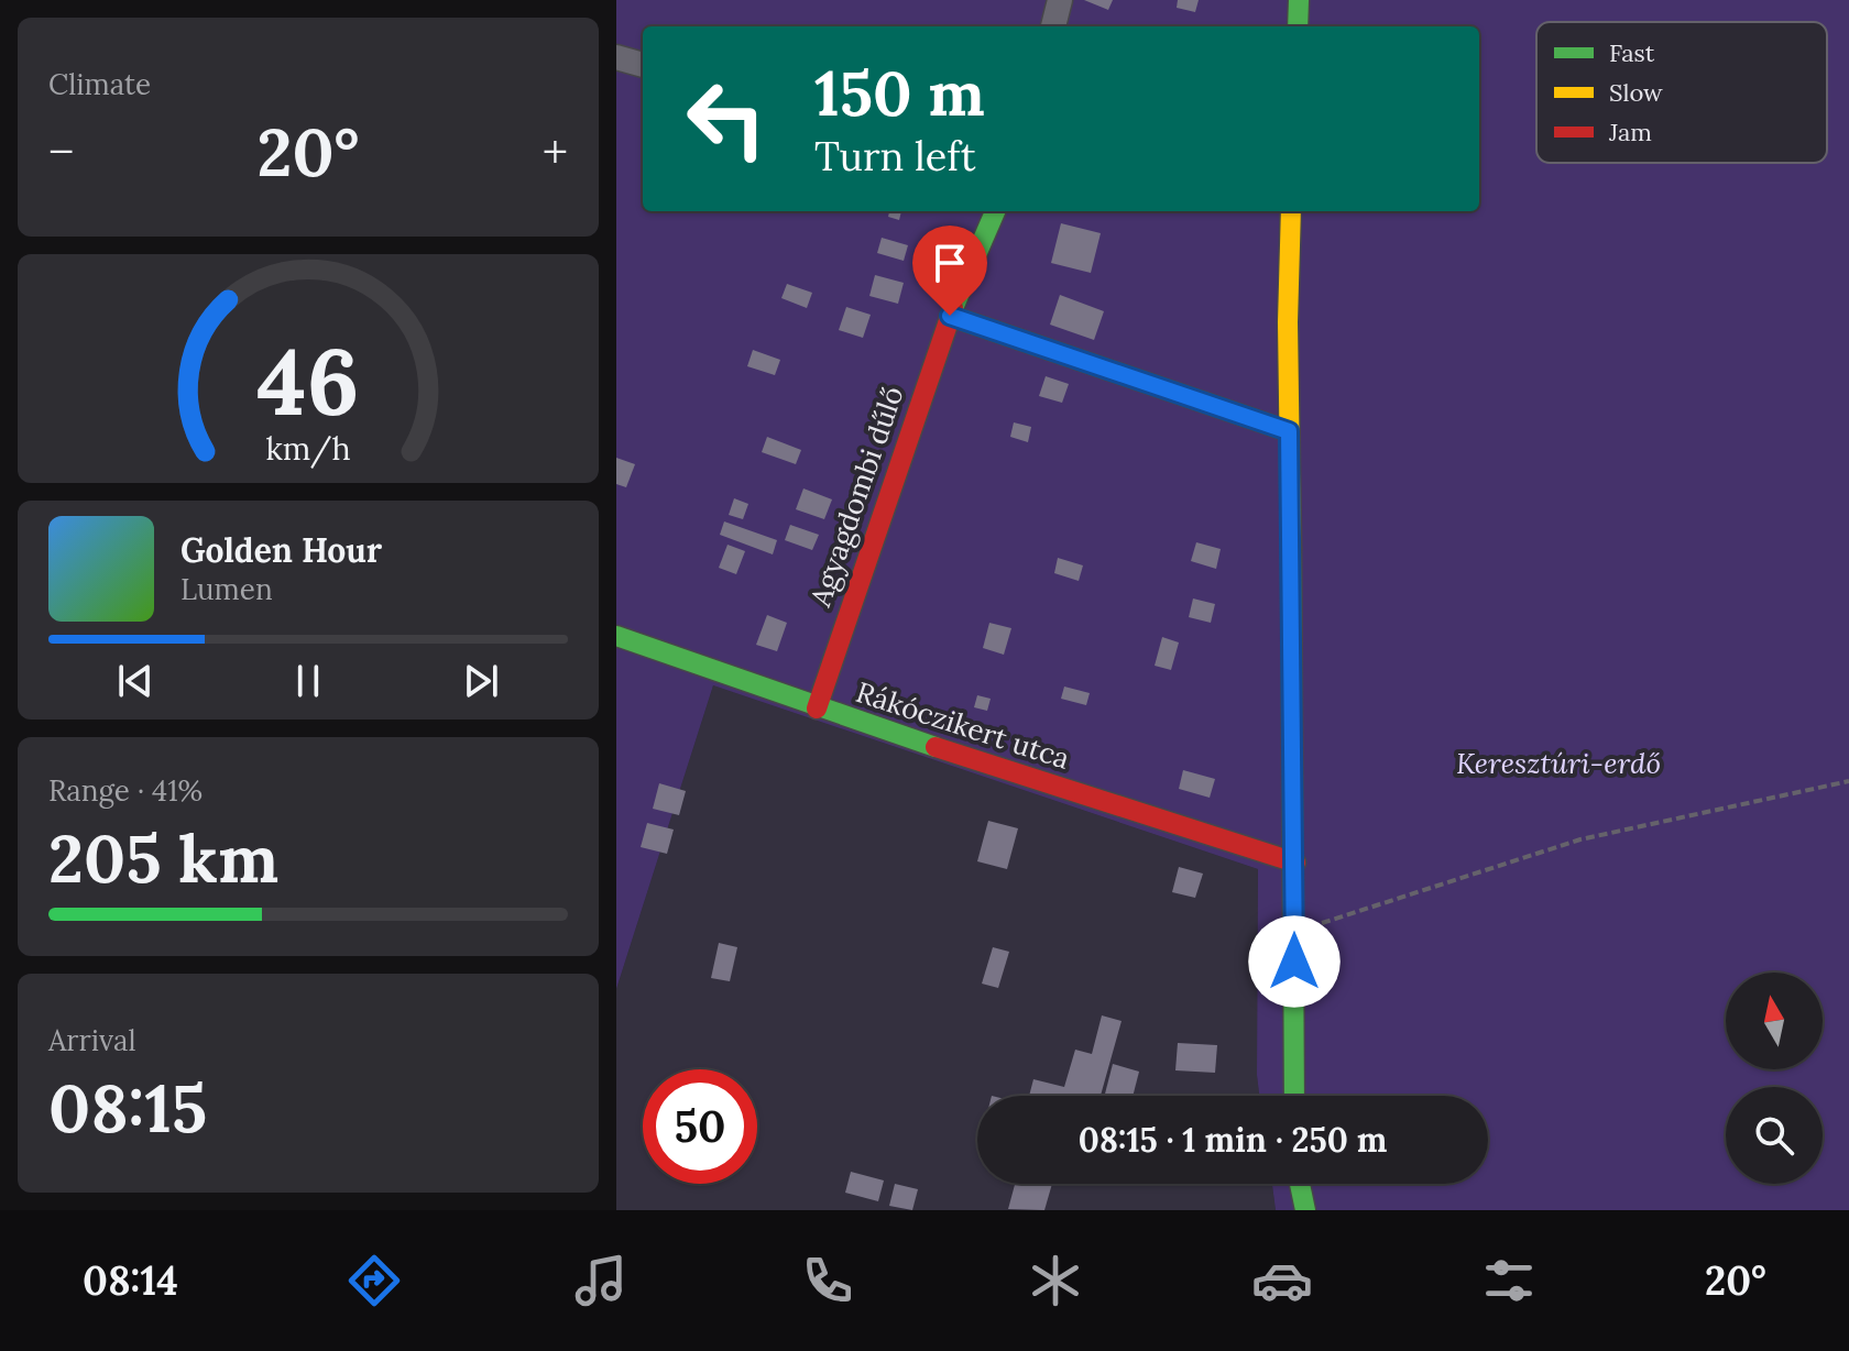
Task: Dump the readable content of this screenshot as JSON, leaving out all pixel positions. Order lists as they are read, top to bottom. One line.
{"streets":{"street":["Agyagdombi dűlő","Rákóczikert utca"]},"crossings":[["Agyagdombi dűlő","Rákóczikert utca"]],"parks":["Keresztúri-erdő"],"legend":["Fast","Slow","Jam"],"north":"top","page":{"tile":["Climate",["Range · 41%","205 km"],["Arrival","08:15"]],"turn":["150 m","Turn left"],"heat":["−","20°","+"],"song":["Golden Hour","Lumen"],"limit":"50","trip":"08:15 · 1 min · 250 m","tabs":["08:14","20°"],"gauge":["46","km/h"]}}
